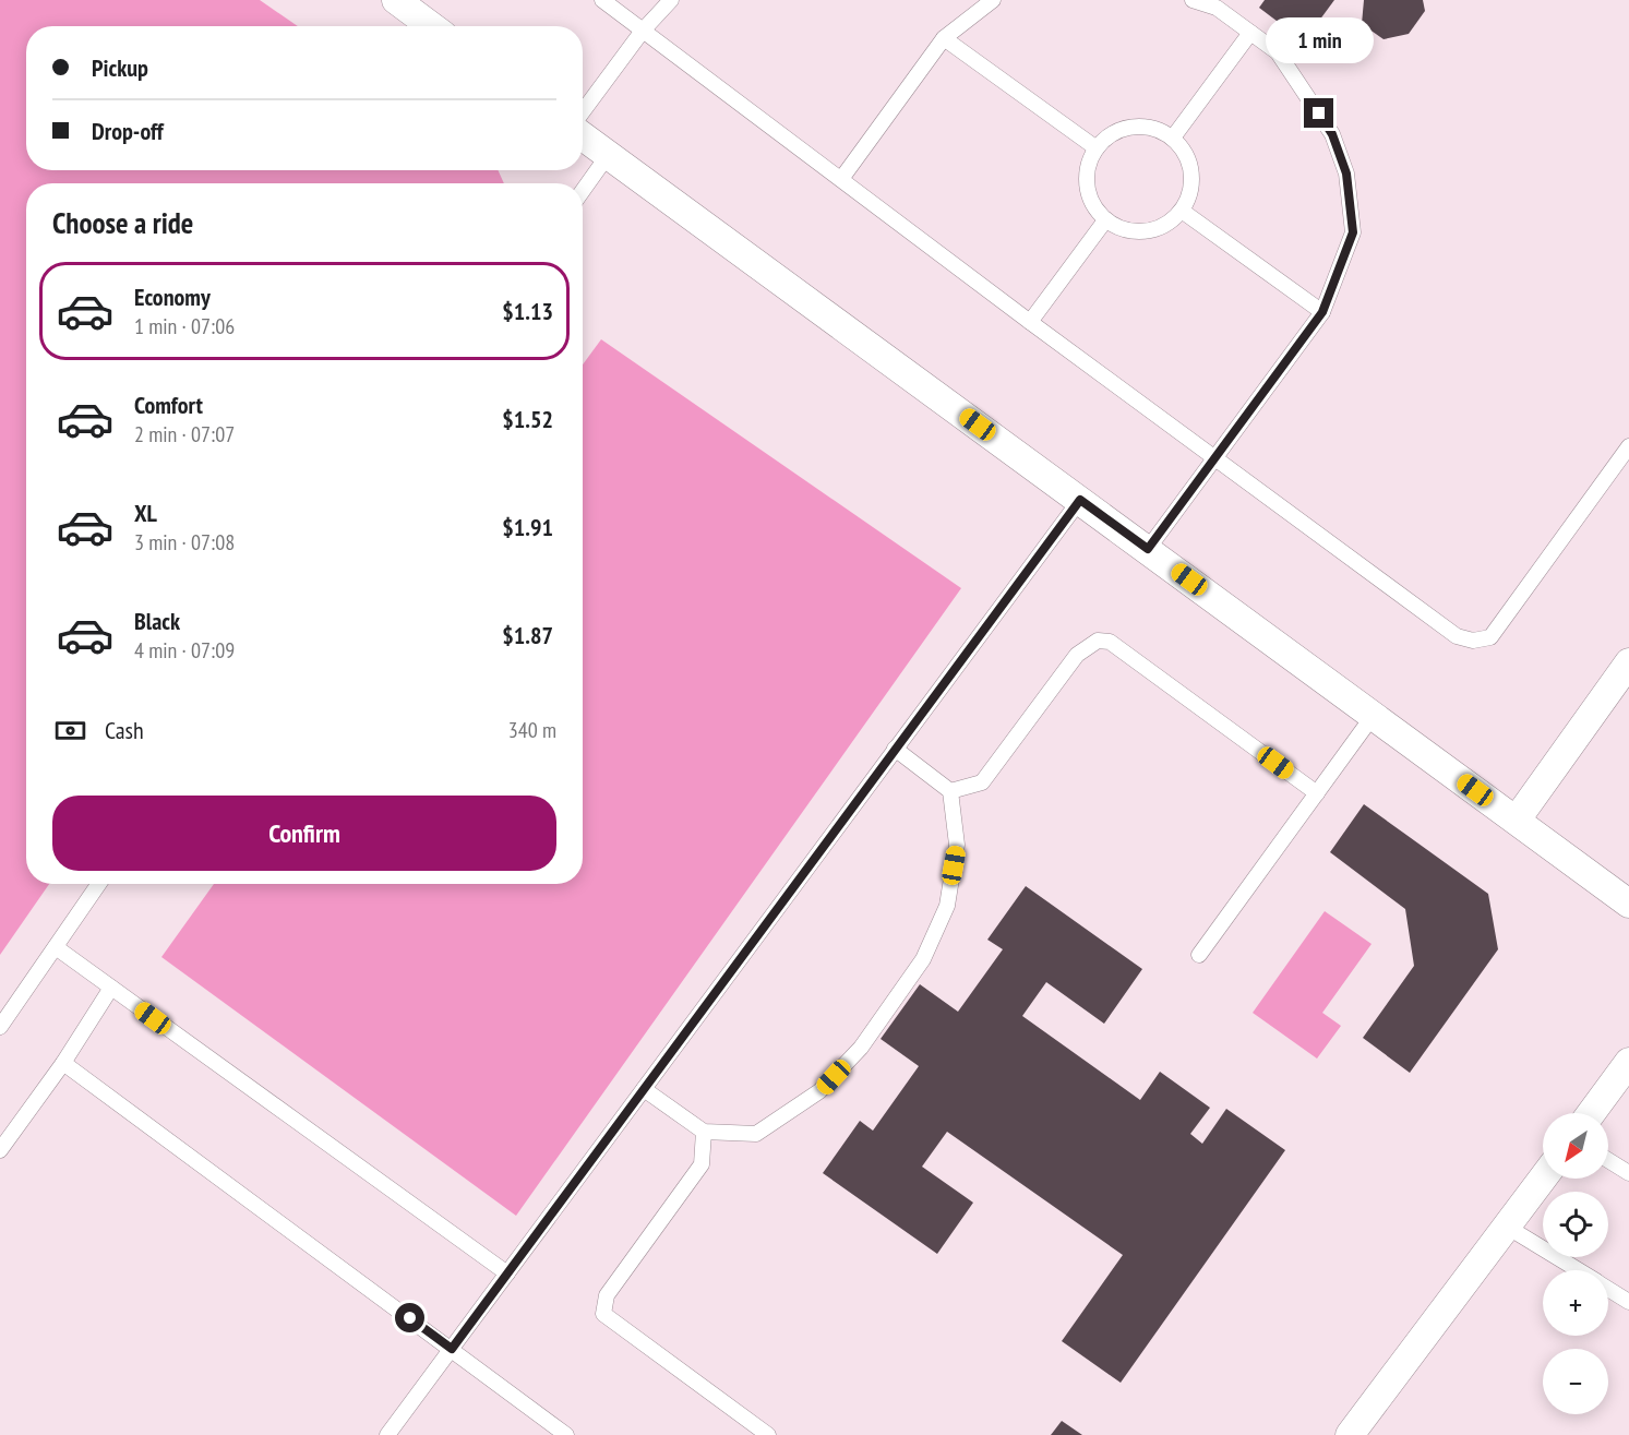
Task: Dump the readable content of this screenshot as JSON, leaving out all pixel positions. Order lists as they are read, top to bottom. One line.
{"north":"bottom left","page":{"bubble":"1 min","banner":["Pickup","Drop-off"],"heading":"Choose a ride","list":[{"name":"Economy","note":"1 min · 07:06","value":"$1.13"},{"name":"Comfort","note":"2 min · 07:07","value":"$1.52"},{"name":"XL","note":"3 min · 07:08","value":"$1.91"},{"name":"Black","note":"4 min · 07:09","value":"$1.87"}],"pay":["Cash","340 m"],"buttons":"Confirm","map_buttons":["+","−"]}}
